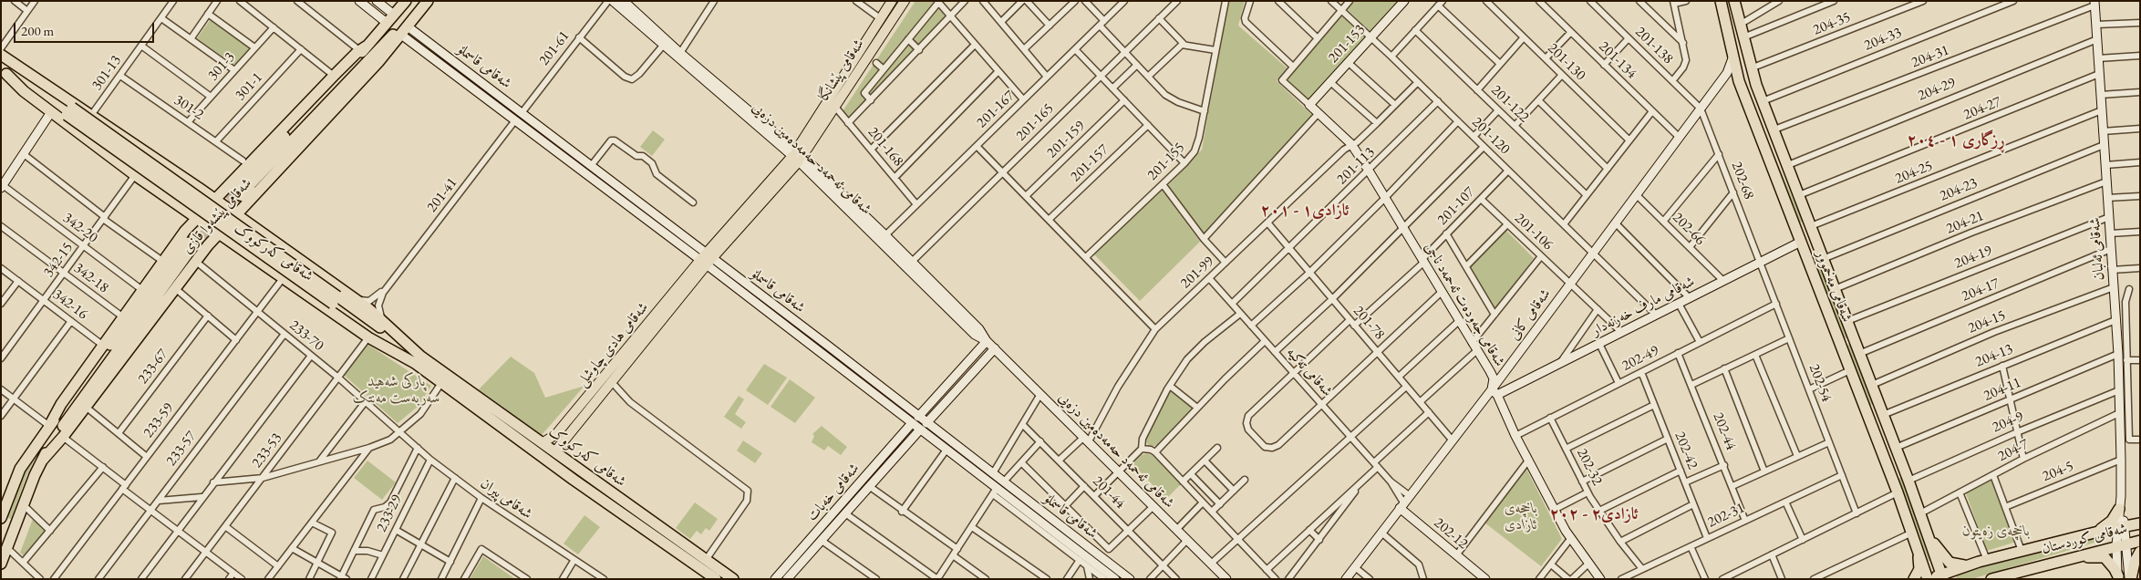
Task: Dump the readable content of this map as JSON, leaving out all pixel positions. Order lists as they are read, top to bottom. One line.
{"streets":{"highway":["شەقامی پێشەوا قازی","شەقامی کەرکووک","شەقامی مەخموور","شەقامی کوردستان"],"main road":["شەقامی پێشانگا","شەقامی هادی چاوشلی"],"street":["204-35","204-33","201-153","201-138","201-61","204-31","201-134","201-130","301-3","شەقامی قاسملۆ","301-13","301-1","204-29","201-122","301-2","204-27","201-167","201-165","201-120","201-159","201-168","شەقامی ئەحمەد حەمەدەمین دزەیی","201-155","201-157","201-113","204-25","202-68","204-23","201-41","201-107","204-21","342-20","202-66","201-106","شەقامی ئەلبان","204-19","342-15","201-99","342-18","204-17","342-16","شەقامی جەودەت ئەحمەد ناجی","شەقامی مارف خەزنەدار","شەقامی کانی","204-15","201-78","233-70","204-13","202-49","233-67","شەقامی تەکیە","202-54","204-11","233-59","204-9","202-44","233-57","233-53","202-42","204-7","202-32","204-5","شەقامی خەبات","201-44","شەقامی پیران","233-29","202-31","202-12"]},"crossings":[["204-35","شەقامی مەخموور"],["204-33","شەقامی مەخموور"],["201-153","201-120"],["201-153","شەقامی جەودەت ئەحمەد ناجی"],["201-138","202-68"],["201-138","شەقامی کانی"],["201-61","شەقامی قاسملۆ"],["204-31","شەقامی ئەلبان"],["204-31","شەقامی مەخموور"],["201-134","شەقامی کانی"],["301-3","301-2"],["شەقامی قاسملۆ","شەقامی پێشانگا"],["شەقامی قاسملۆ","201-41"],["شەقامی قاسملۆ","شەقامی پێشەوا قازی"],["شەقامی قاسملۆ","شەقامی هادی چاوشلی"],["شەقامی قاسملۆ","شەقامی خەبات"],["شەقامی پێشانگا","201-168"],["شەقامی پێشانگا","شەقامی ئەحمەد حەمەدەمین دزەیی"],["شەقامی پێشانگا","شەقامی هادی چاوشلی"],["301-13","301-2"],["301-13","شەقامی کەرکووک"],["301-1","301-2"],["204-29","شەقامی ئەلبان"],["204-29","شەقامی مەخموور"],["301-2","شەقامی پێشەوا قازی"],["204-27","شەقامی ئەلبان"],["204-27","شەقامی مەخموور"],["201-167","201-168"],["201-167","شەقامی ئەحمەد حەمەدەمین دزەیی"],["201-165","شەقامی ئەحمەد حەمەدەمین دزەیی"],["201-120","201-113"],["201-120","201-107"],["201-120","201-99"],["201-120","شەقامی مارف خەزنەدار"],["201-120","شەقامی کانی"],["شەقامی ئەحمەد حەمەدەمین دزەیی","201-99"],["201-113","شەقامی جەودەت ئەحمەد ناجی"],["201-113","201-78"],["201-113","شەقامی تەکیە"],["204-25","شەقامی ئەلبان"],["204-25","شەقامی مەخموور"],["202-68","شەقامی مارف خەزنەدار"],["202-68","شەقامی کانی"],["202-68","202-54"],["204-23","شەقامی ئەلبان"],["204-23","شەقامی مەخموور"],["201-41","شەقامی کەرکووک"],["201-107","201-106"],["201-107","شەقامی جەودەت ئەحمەد ناجی"],["201-107","201-78"],["201-107","شەقامی تەکیە"],["شەقامی پێشەوا قازی","342-20"],["شەقامی پێشەوا قازی","شەقامی کەرکووک"],["شەقامی پێشەوا قازی","342-18"],["شەقامی پێشەوا قازی","342-16"],["شەقامی پێشەوا قازی","233-70"],["204-21","شەقامی ئەلبان"],["204-21","شەقامی مەخموور"],["342-20","342-15"],["202-66","شەقامی مارف خەزنەدار"],["202-66","شەقامی کانی"],["201-106","شەقامی مارف خەزنەدار"],["201-106","شەقامی کانی"],["شەقامی ئەلبان","204-19"],["شەقامی ئەلبان","204-17"],["شەقامی ئەلبان","204-15"],["شەقامی ئەلبان","204-13"],["شەقامی ئەلبان","204-11"],["شەقامی ئەلبان","204-9"],["شەقامی ئەلبان","204-7"],["شەقامی ئەلبان","204-5"],["شەقامی ئەلبان","شەقامی کوردستان"],["شەقامی کەرکووک","342-15"],["شەقامی کەرکووک","شەقامی هادی چاوشلی"],["شەقامی کەرکووک","233-59"],["شەقامی کەرکووک","233-53"],["204-19","شەقامی مەخموور"],["342-15","342-18"],["342-15","342-16"],["201-99","شەقامی جەودەت ئەحمەد ناجی"],["201-99","201-78"],["201-99","شەقامی تەکیە"],["201-99","201-44"],["شەقامی مەخموور","204-17"],["شەقامی مەخموور","شەقامی مارف خەزنەدار"],["شەقامی مەخموور","شەقامی کانی"],["شەقامی مەخموور","204-15"],["شەقامی مەخموور","204-13"],["شەقامی مەخموور","204-11"],["شەقامی مەخموور","204-9"],["شەقامی مەخموور","204-7"],["شەقامی مەخموور","شەقامی کوردستان"],["شەقامی جەودەت ئەحمەد ناجی","شەقامی مارف خەزنەدار"],["شەقامی جەودەت ئەحمەد ناجی","شەقامی کانی"],["شەقامی جەودەت ئەحمەد ناجی","202-49"],["شەقامی مارف خەزنەدار","شەقامی کانی"],["شەقامی مارف خەزنەدار","202-54"],["شەقامی کانی","201-78"],["شەقامی کانی","شەقامی تەکیە"],["شەقامی کانی","202-12"],["233-70","233-59"],["233-70","233-57"],["233-70","233-53"],["233-70","شەقامی پیران"],["202-49","202-54"],["202-49","202-44"],["202-49","202-42"],["202-49","202-32"],["شەقامی تەکیە","202-12"],["202-54","202-31"],["202-44","202-31"],["202-42","202-31"],["202-32","202-31"],["شەقامی پیران","233-29"]],"districts":["ڕزگاری ١ - ٢٠٤","ئازادی١ - ٢٠١","ئازادی٢ - ٢٠٢"],"parks":["پارکی شەهید سەربەست مەنتک","باخچەی ئازادی","باخچەی زەیتون"],"scale_bar":"200 m"}
